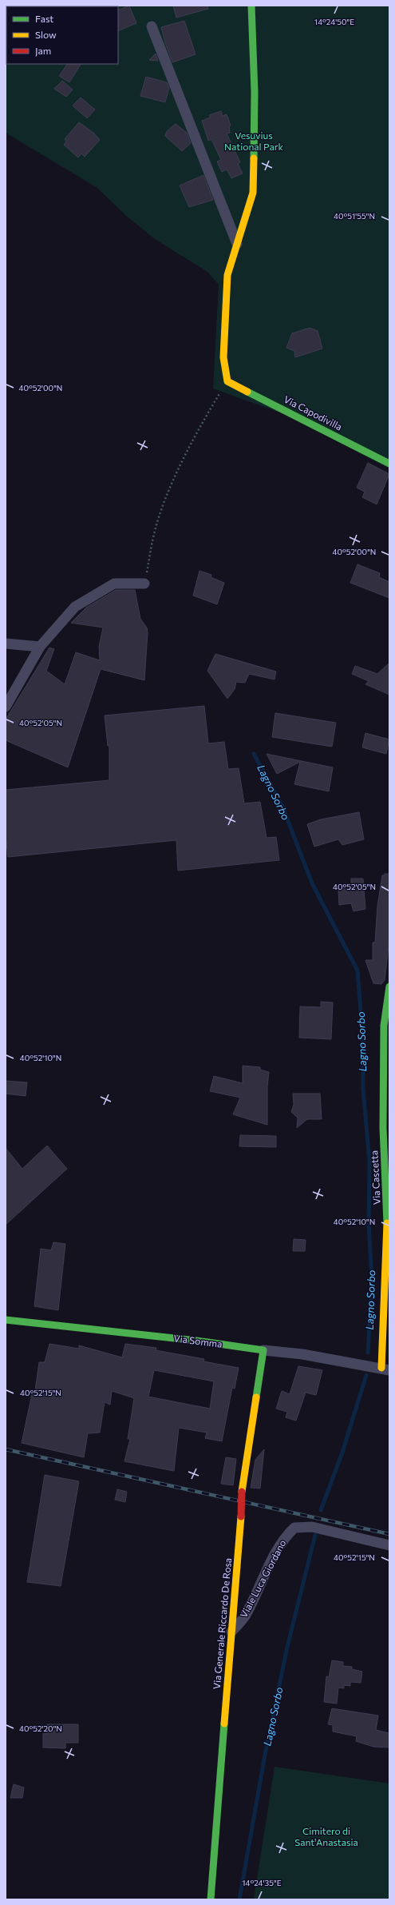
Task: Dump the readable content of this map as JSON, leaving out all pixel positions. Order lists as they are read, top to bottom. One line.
{"streets":{"street":["Via Capodivilla","Via Cascetta","Via Somma","Viale Luca Giordano","Via Generale Riccardo De Rosa"]},"crossings":[["Via Cascetta","Via Somma"],["Via Somma","Via Generale Riccardo De Rosa"],["Viale Luca Giordano","Via Generale Riccardo De Rosa"]],"water":["Lagno Sorbo"],"parks":["Vesuvius National Park","Cimitero di Sant'Anastasia"],"legend":["Fast","Slow","Jam"],"coordinates":["14°24'50\"E","40°51'55\"N","40°52'00\"N","40°52'05\"N","40°52'10\"N","40°52'15\"N","40°52'20\"N","14°24'35\"E"]}
